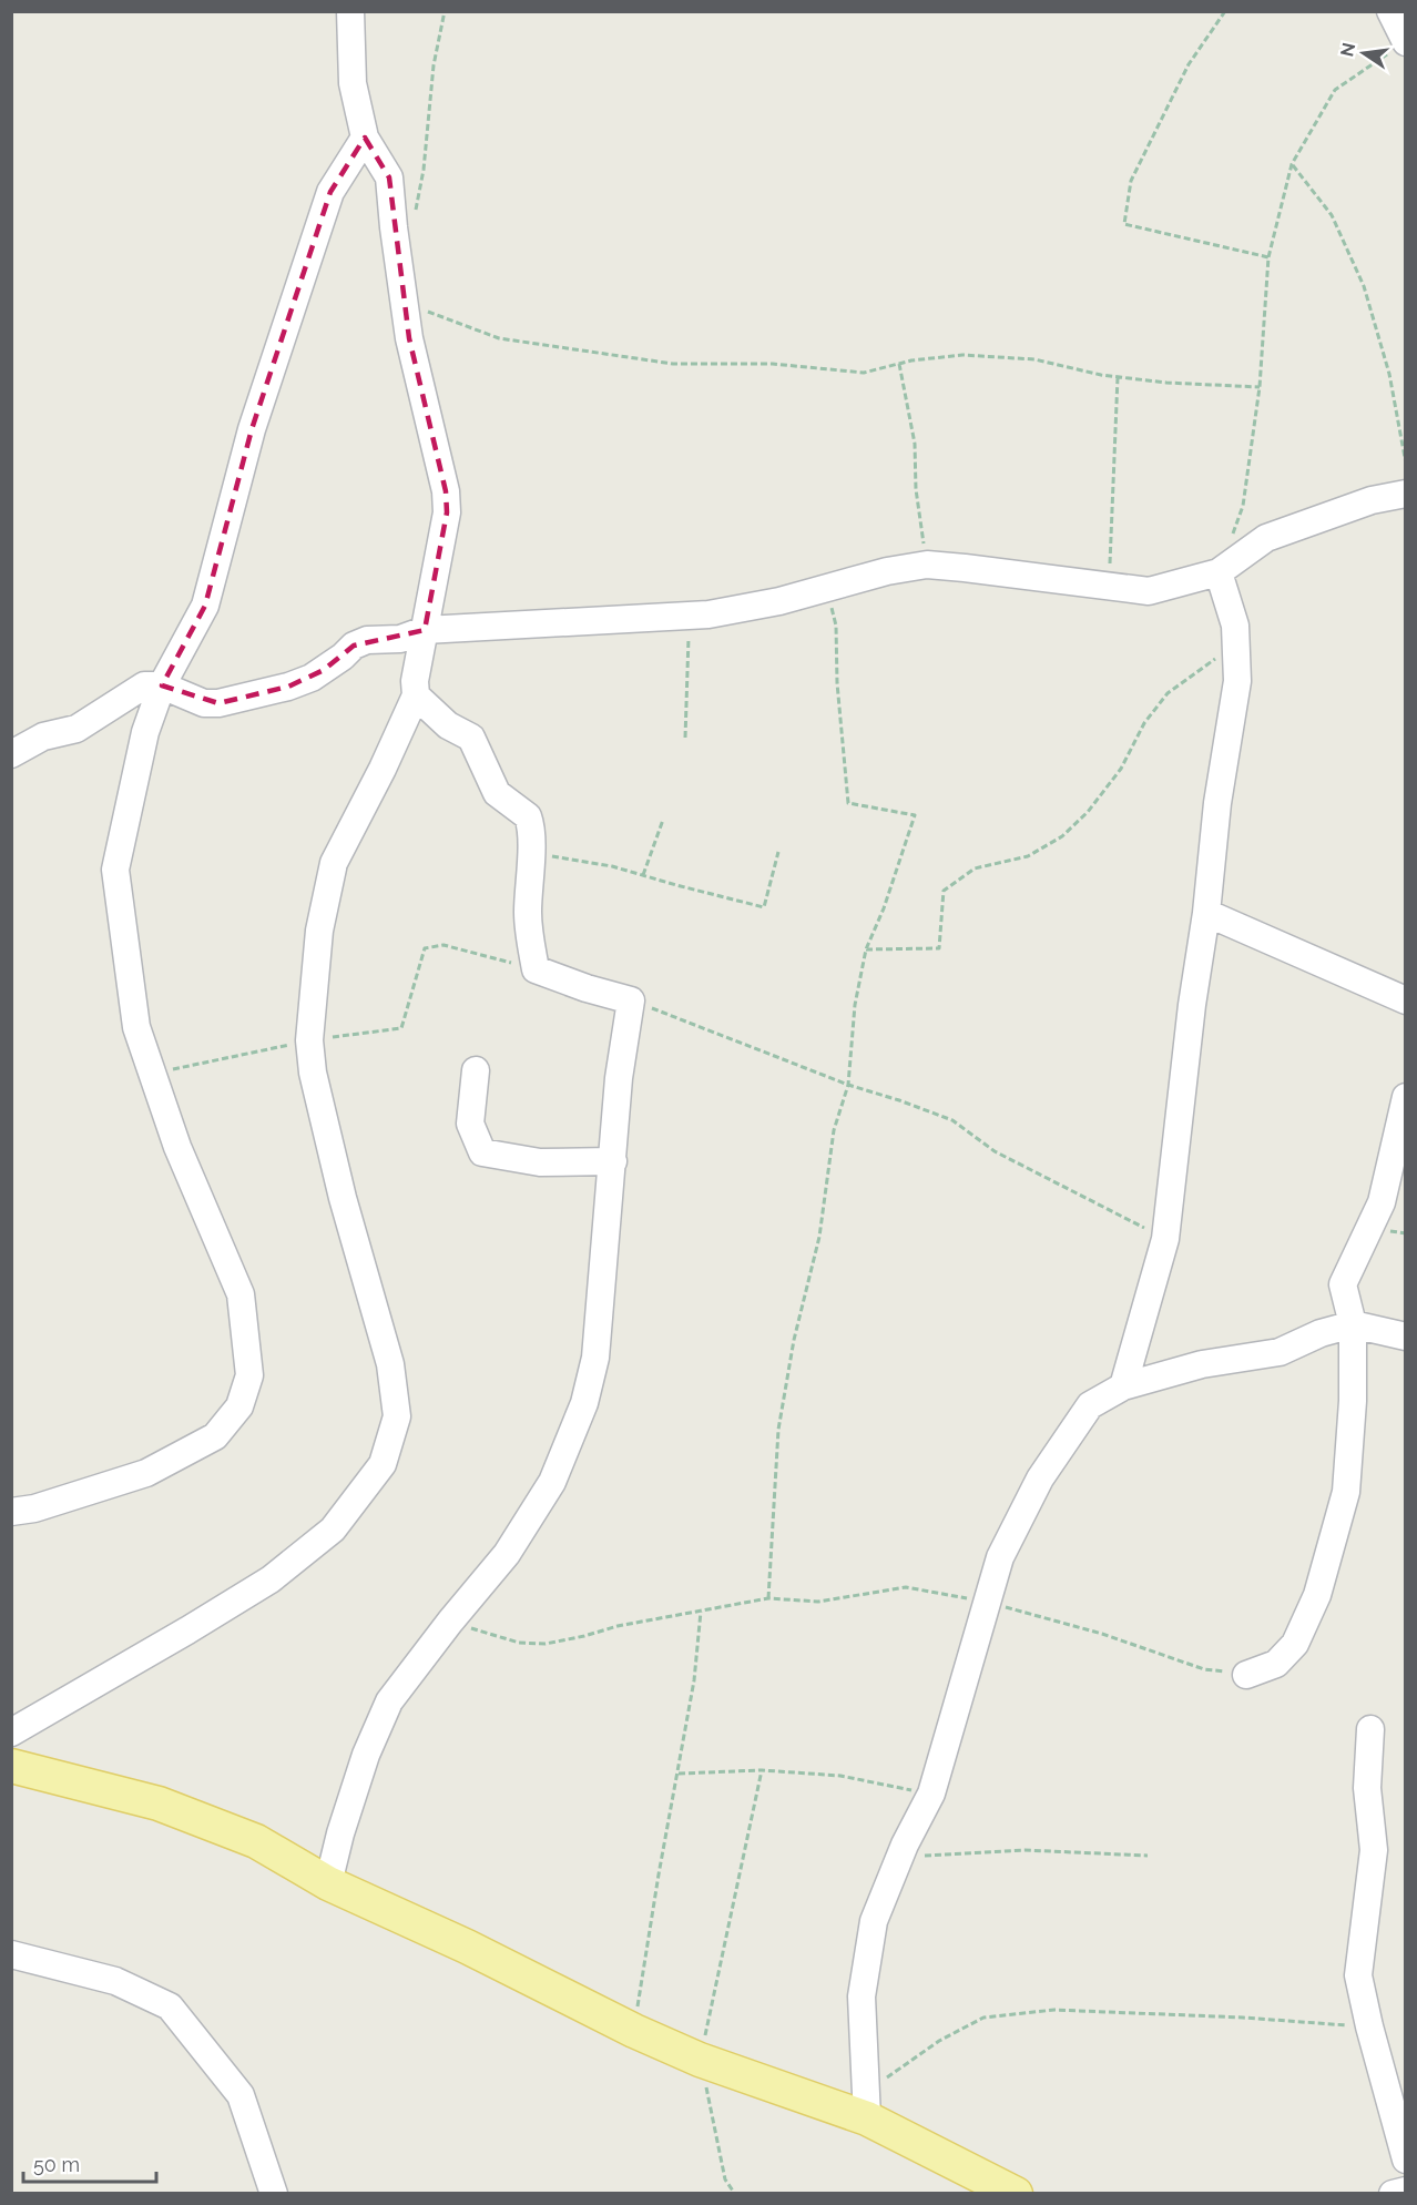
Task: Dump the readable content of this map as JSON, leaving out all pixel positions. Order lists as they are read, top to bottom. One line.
{"scale_bar":"50 m","north":"left"}
